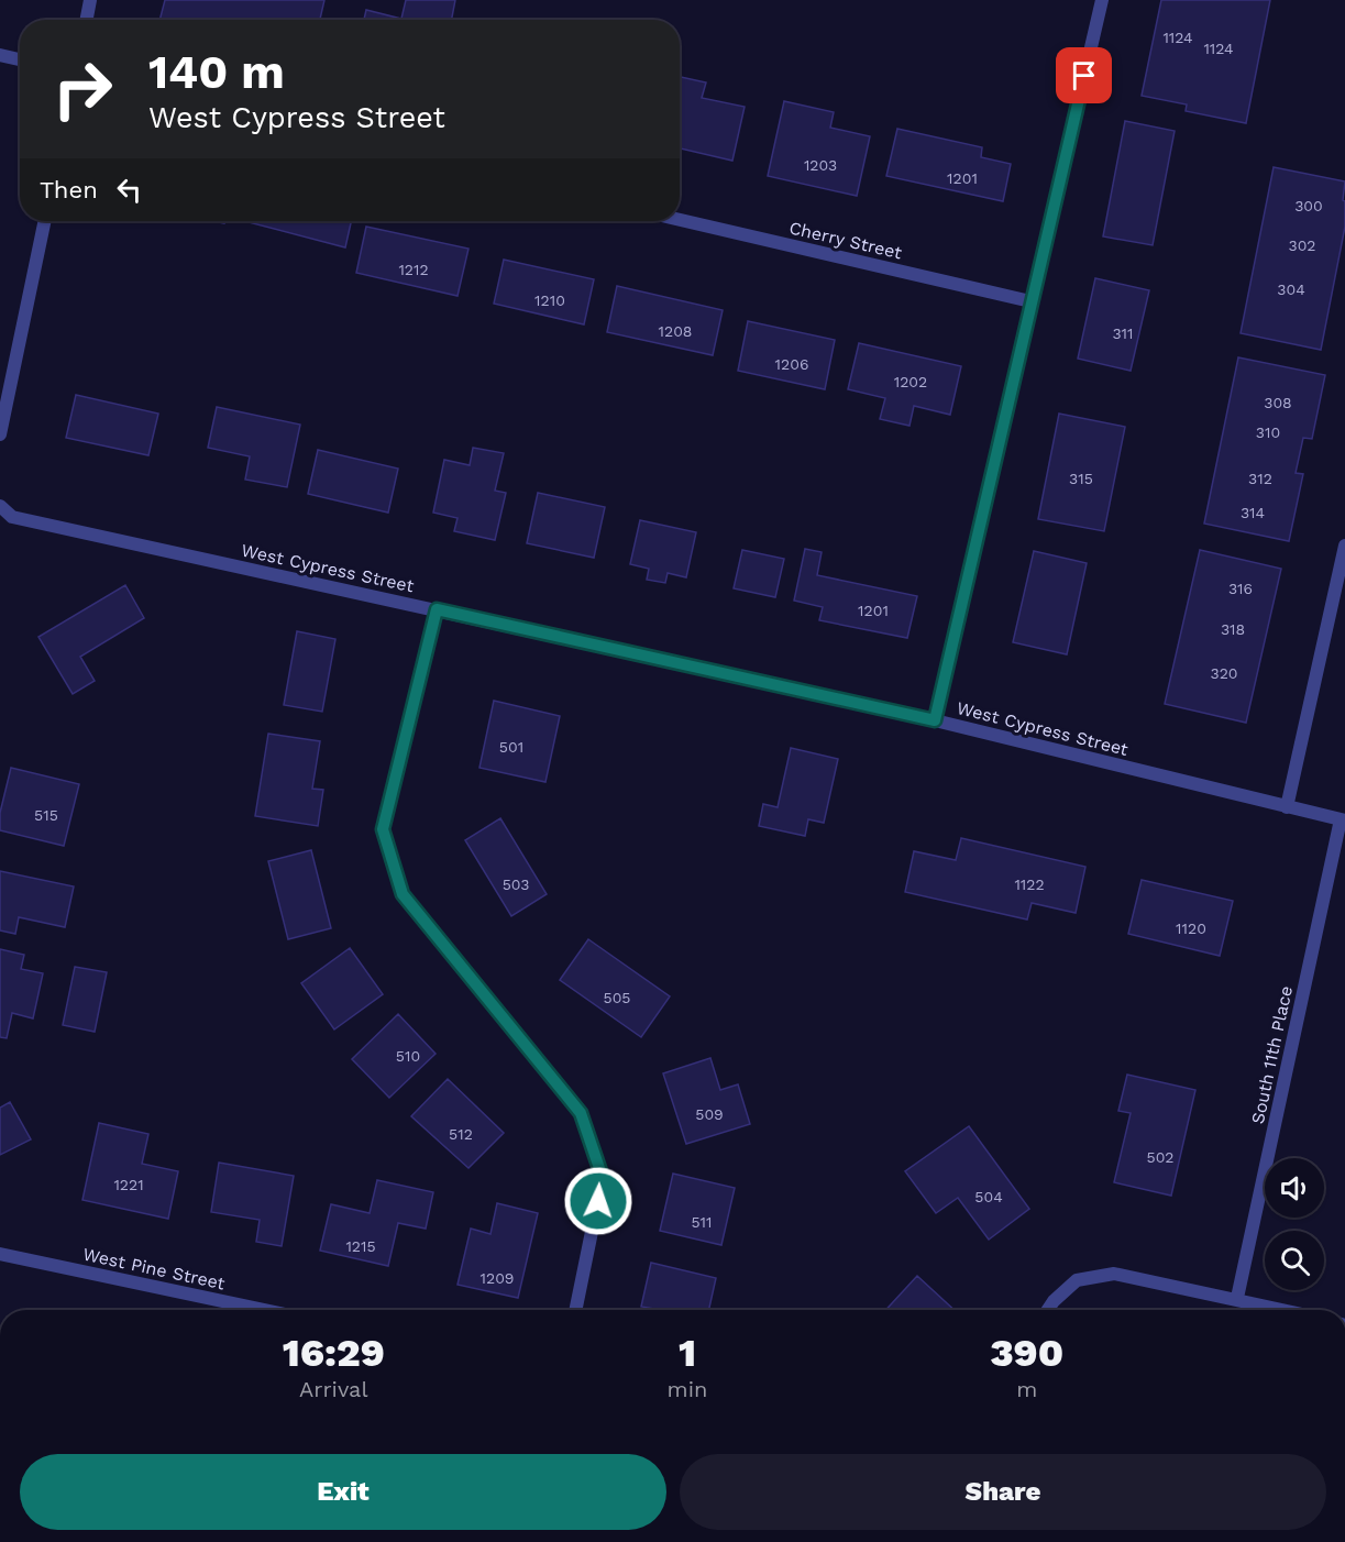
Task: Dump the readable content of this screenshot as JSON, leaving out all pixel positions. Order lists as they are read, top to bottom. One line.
{"streets":{"street":["Cherry Street","West Cypress Street","South 11th Place","West Pine Street"]},"crossings":[["West Cypress Street","South 11th Place"]],"house_numbers":["1124","1124","1203","1201","300","302","1212","304","1210","1208","311","1206","1202","308","310","315","312","314","316","1201","318","320","501","515","503","1122","1120","505","510","509","512","502","1221","504","511","1215","1209"],"page":{"turn":["140 m","West Cypress Street"],"then":"Then","eta":["16:29","Arrival","1","min","390","m"],"buttons":["Exit","Share"]}}
